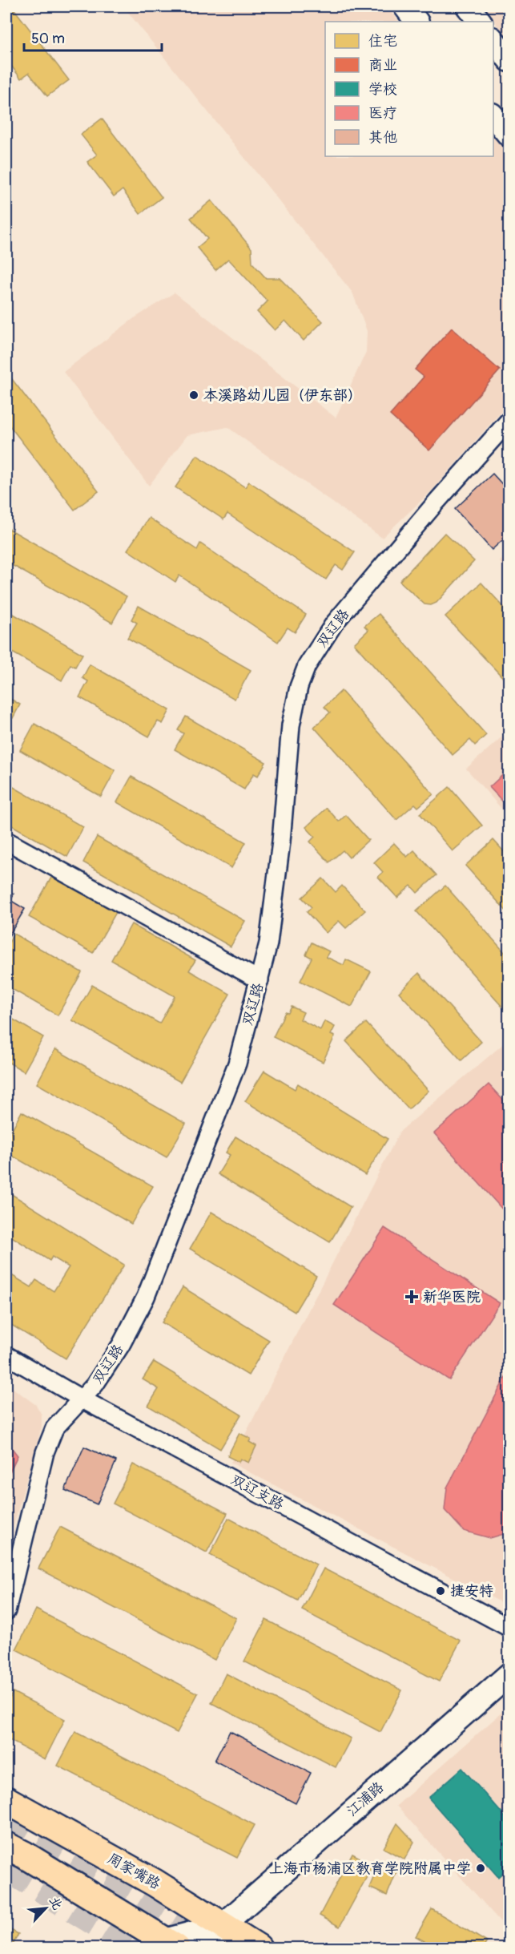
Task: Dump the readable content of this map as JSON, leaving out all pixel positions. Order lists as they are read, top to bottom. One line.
{"streets":{"main road":["江浦路","周家嘴路"],"street":["双辽路","双辽支路"]},"crossings":[["双辽路","双辽支路"],["江浦路","周家嘴路"]],"places":{"other":["本溪路幼儿园（伊东部）","捷安特","上海市杨浦区教育学院附属中学"],"health":["新华医院"]},"legend":["住宅","商业","学校","医疗","其他"],"scale_bar":"50 m","north":"top right"}
